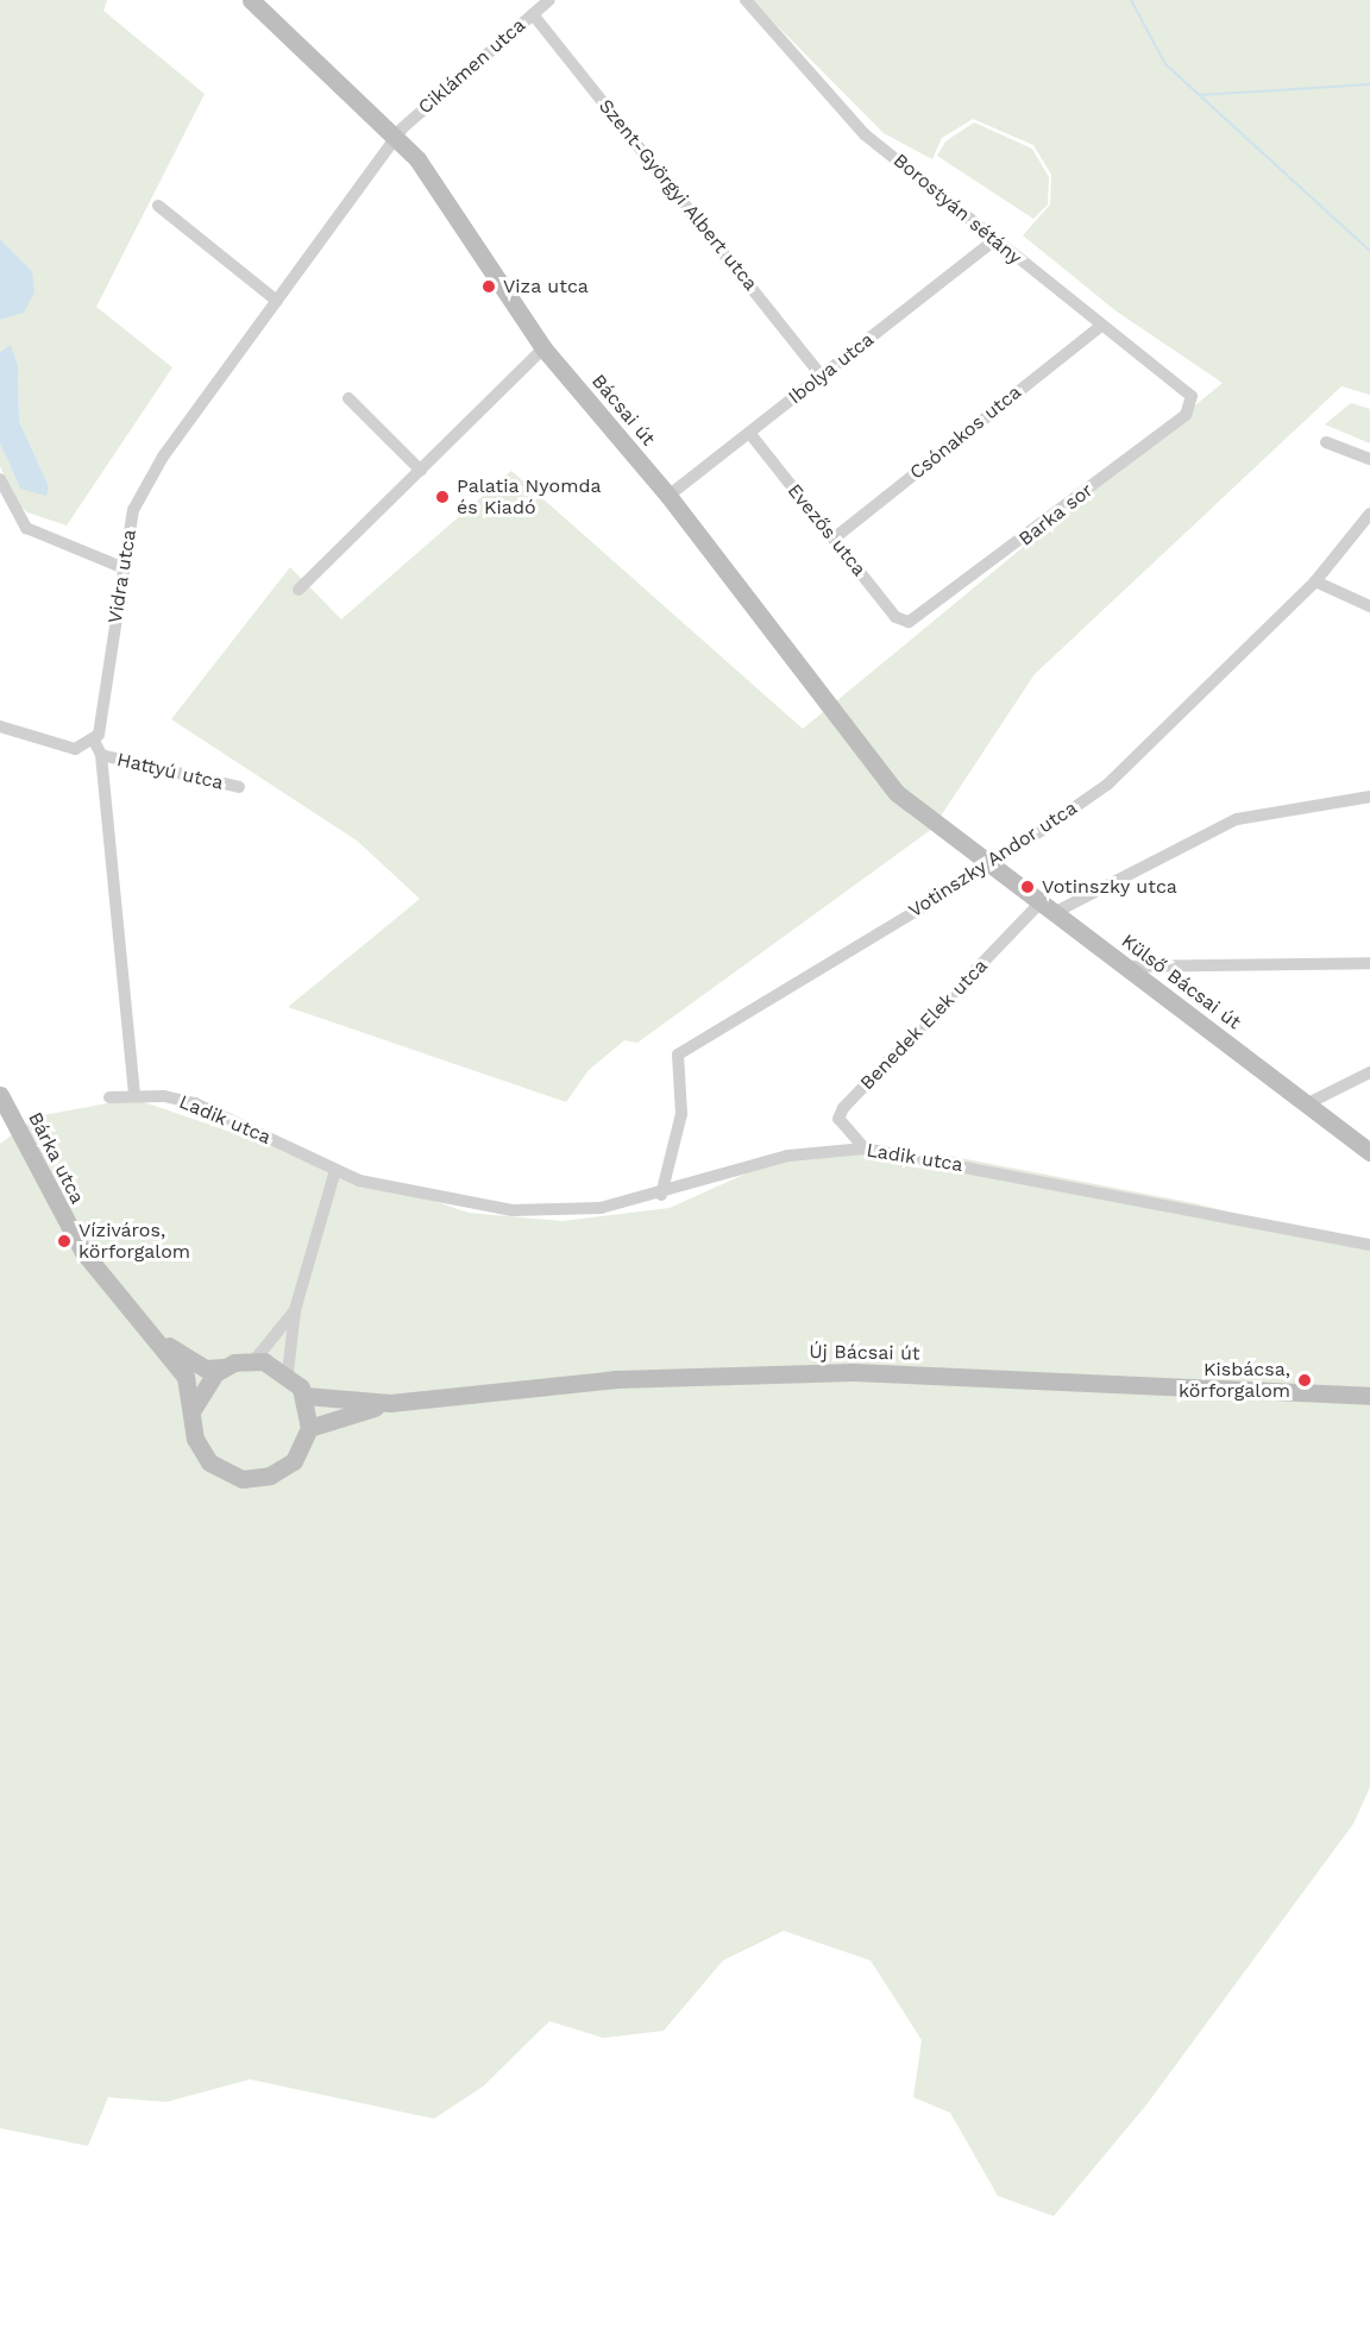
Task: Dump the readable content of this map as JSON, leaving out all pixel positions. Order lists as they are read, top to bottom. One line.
{"streets":{"street":["Ciklámen utca","Szent-Györgyi Albert utca","Borostyán sétány","Ibolya utca","Bácsai út","Csónakos utca","Barka sor","Evezős utca","Vidra utca","Hattyú utca","Votinszky Andor utca","Külső Bácsai út","Benedek Elek utca","Ladik utca","Bárka utca","Új Bácsai út"]},"crossings":[["Ciklámen utca","Szent-Györgyi Albert utca"],["Ciklámen utca","Bácsai út"],["Ciklámen utca","Vidra utca"],["Szent-Györgyi Albert utca","Ibolya utca"],["Borostyán sétány","Ibolya utca"],["Borostyán sétány","Csónakos utca"],["Borostyán sétány","Barka sor"],["Ibolya utca","Bácsai út"],["Ibolya utca","Evezős utca"],["Bácsai út","Vidra utca"],["Bácsai út","Külső Bácsai út"],["Csónakos utca","Evezős utca"],["Barka sor","Evezős utca"],["Vidra utca","Hattyú utca"],["Votinszky Andor utca","Külső Bácsai út"],["Votinszky Andor utca","Ladik utca"],["Külső Bácsai út","Benedek Elek utca"],["Benedek Elek utca","Ladik utca"]],"places":["Viza utca","Palatia Nyomda és Kiadó","Votinszky utca","Víziváros, körforgalom","Kisbácsa, körforgalom"]}
